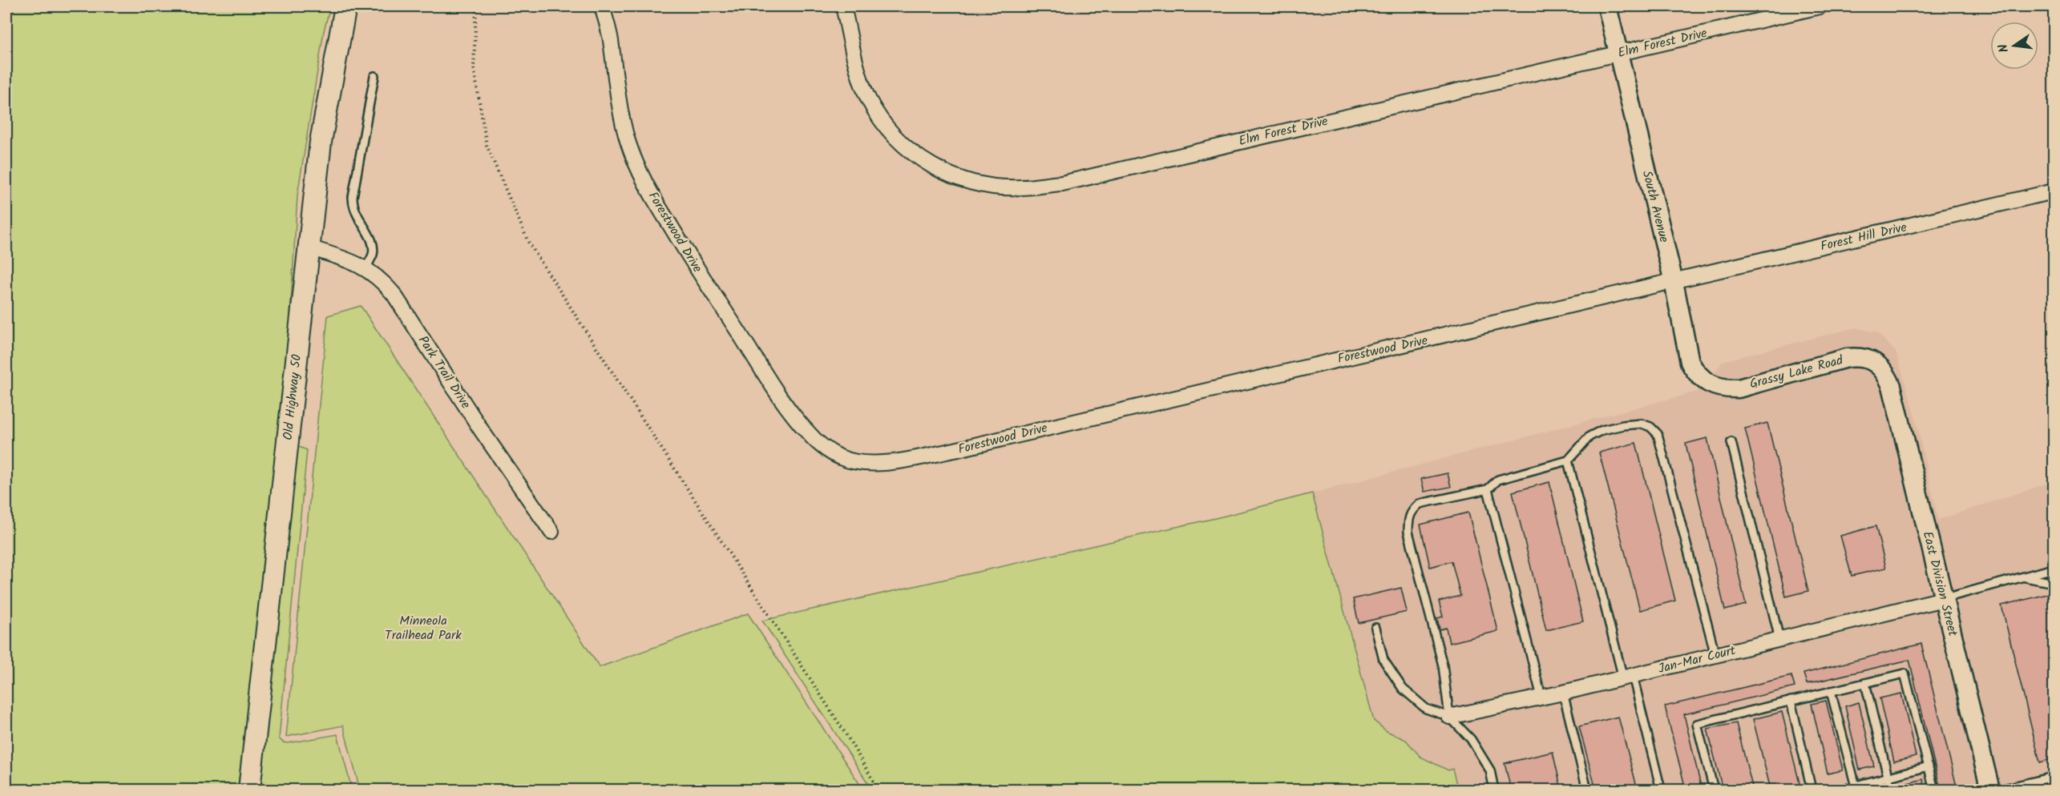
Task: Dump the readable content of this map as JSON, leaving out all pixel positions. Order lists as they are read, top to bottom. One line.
{"streets":{"main road":["Old Highway 50"],"street":["Elm Forest Drive","South Avenue","Forestwood Drive","Forest Hill Drive","Park Trail Drive","Grassy Lake Road","East Division Street","Jan-Mar Court"]},"crossings":[["Elm Forest Drive","South Avenue"],["South Avenue","Forestwood Drive"],["South Avenue","Forest Hill Drive"],["South Avenue","Grassy Lake Road"],["Forestwood Drive","Forest Hill Drive"],["Park Trail Drive","Old Highway 50"],["Grassy Lake Road","East Division Street"],["East Division Street","Jan-Mar Court"]],"parks":["Minneola Trailhead Park"],"north":"left"}
